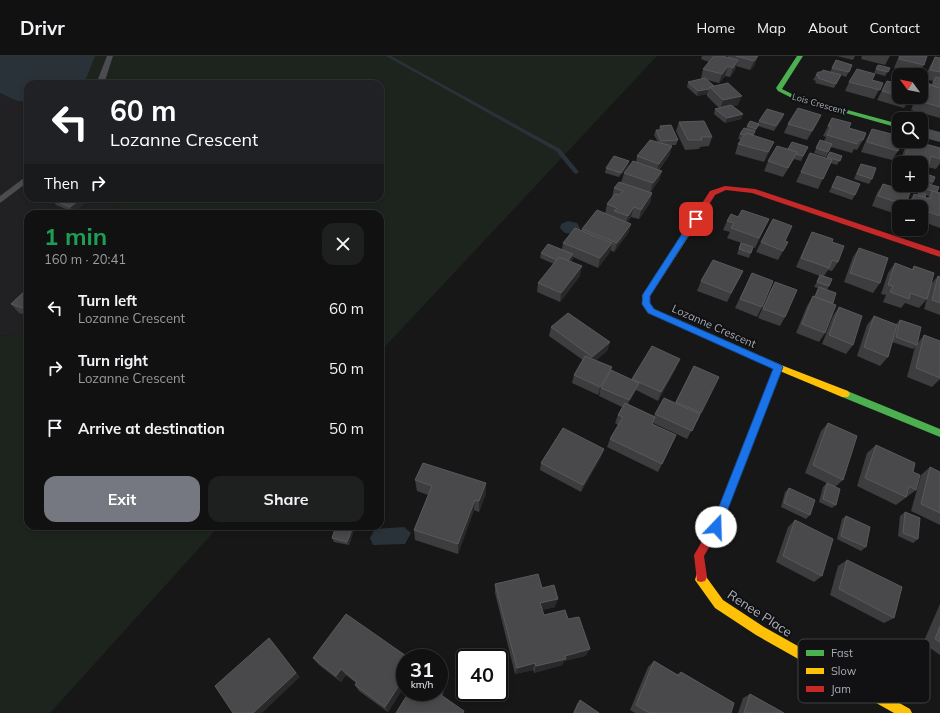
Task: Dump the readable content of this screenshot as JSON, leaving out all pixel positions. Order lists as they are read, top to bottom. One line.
{"streets":{"street":["Lois Crescent","Lozanne Crescent","Renee Place"]},"crossings":[["Lozanne Crescent","Renee Place"]],"legend":["Fast","Slow","Jam"],"north":"top left","page":{"header":"Drivr","nav":["Home","Map","About","Contact"],"map_buttons":["+","−"],"turn":["60 m","Lozanne Crescent"],"then":"Then","heading":["1 min","160 m · 20:41"],"list":[{"name":"Turn left","note":"Lozanne Crescent","value":"60 m"},{"name":"Turn right","note":"Lozanne Crescent","value":"50 m"},{"name":"Arrive at destination","value":"50 m"}],"buttons":["Exit","Share"],"speed":"31 km/h","limit":"40"}}
